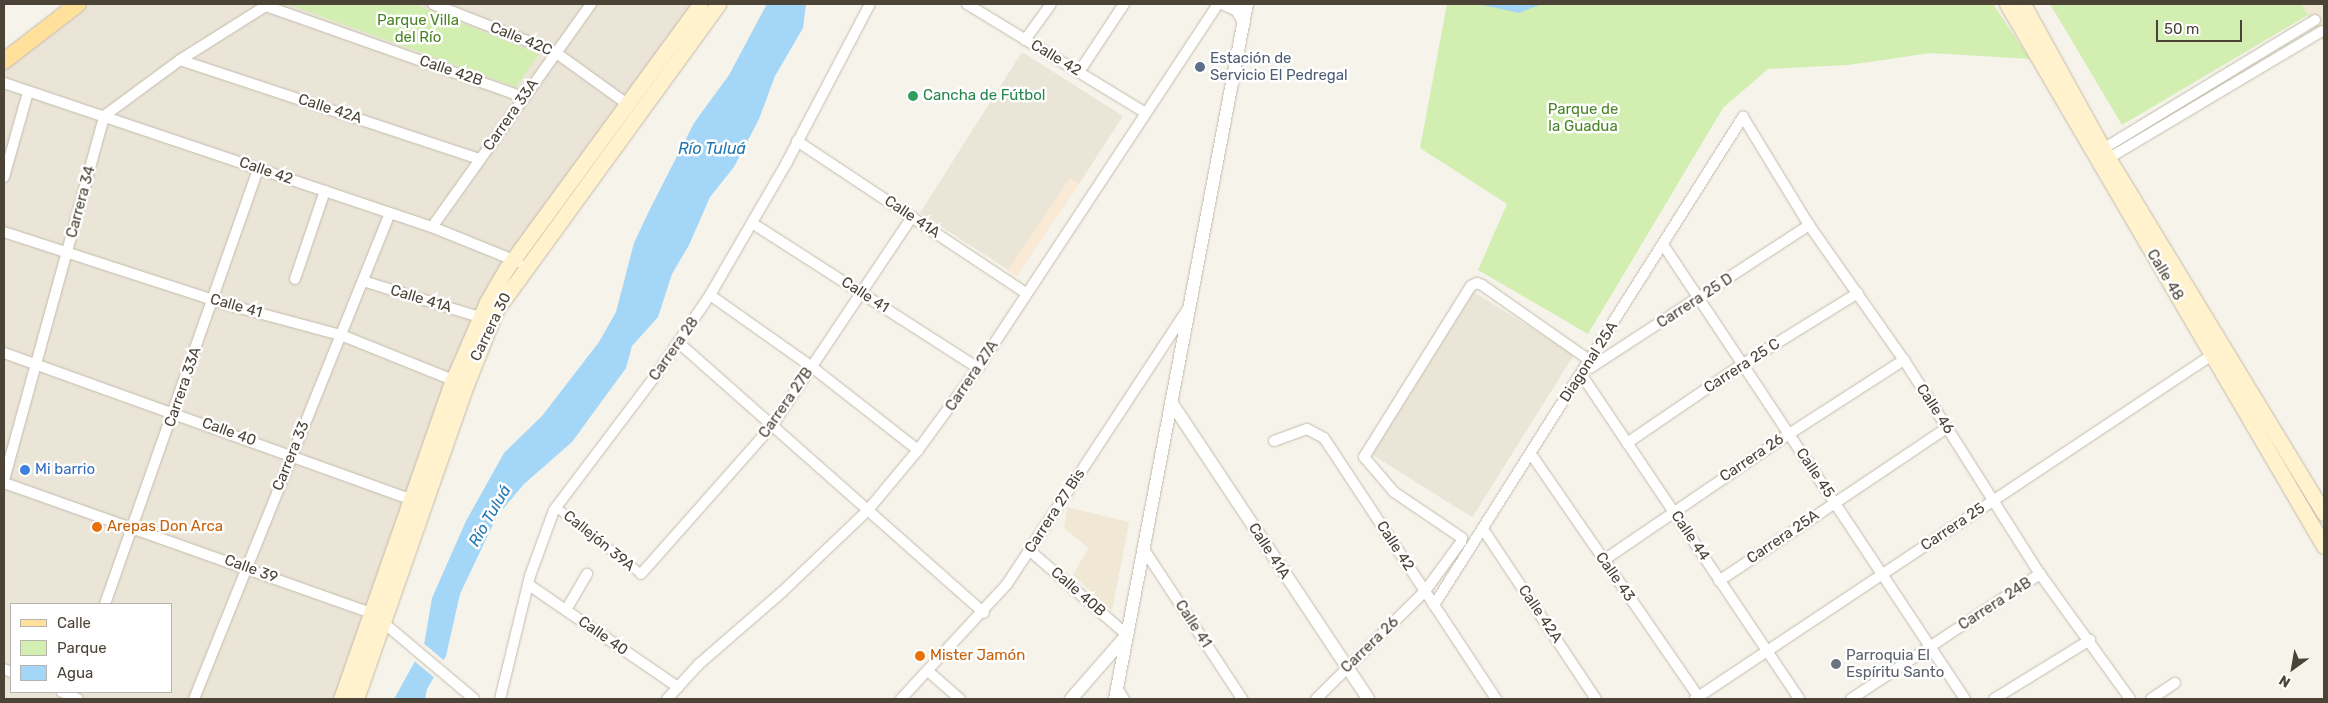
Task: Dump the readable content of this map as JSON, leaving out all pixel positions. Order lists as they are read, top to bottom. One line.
{"streets":{"main road":["Calle 48","Carrera 30"],"street":["Calle 42C","Calle 42","Calle 42B","Calle 42A","Carrera 33A","Carrera 34","Calle 41A","Calle 41","Carrera 25 D","Carrera 28","Diagonal 25A","Carrera 25 C","Carrera 27A","Carrera 27B","Calle 46","Calle 40","Carrera 33","Carrera 26","Calle 45","Carrera 27 Bis","Carrera 25","Calle 44","Carrera 25A","Callejón 39A","Calle 39","Calle 43","Calle 40B","Carrera 24B"]},"crossings":[["Calle 42C","Carrera 33A"],["Calle 42C","Carrera 30"],["Calle 42","Carrera 33A"],["Calle 42","Carrera 34"],["Calle 42","Carrera 30"],["Calle 42","Diagonal 25A"],["Calle 42","Carrera 27A"],["Calle 42","Carrera 33"],["Calle 42","Carrera 26"],["Calle 42B","Carrera 33A"],["Calle 42A","Carrera 33A"],["Calle 42A","Diagonal 25A"],["Carrera 33A","Calle 41"],["Carrera 33A","Calle 40"],["Carrera 33A","Calle 39"],["Carrera 34","Calle 41"],["Carrera 34","Calle 40"],["Carrera 34","Calle 39"],["Calle 41A","Carrera 30"],["Calle 41A","Carrera 28"],["Calle 41A","Carrera 27A"],["Calle 41A","Carrera 27B"],["Calle 41A","Carrera 33"],["Calle 41A","Carrera 26"],["Calle 48","Carrera 25"],["Calle 41","Carrera 30"],["Calle 41","Carrera 28"],["Calle 41","Carrera 27A"],["Calle 41","Carrera 27B"],["Calle 41","Carrera 33"],["Carrera 25 D","Diagonal 25A"],["Carrera 25 D","Calle 46"],["Carrera 25 D","Carrera 26"],["Carrera 25 D","Calle 45"],["Carrera 30","Calle 40"],["Carrera 30","Calle 39"],["Carrera 28","Calle 40"],["Carrera 28","Callejón 39A"],["Diagonal 25A","Calle 46"],["Diagonal 25A","Carrera 26"],["Diagonal 25A","Calle 45"],["Diagonal 25A","Calle 44"],["Diagonal 25A","Calle 43"],["Carrera 25 C","Calle 46"],["Carrera 25 C","Calle 45"],["Carrera 25 C","Calle 44"],["Carrera 27A","Calle 40"],["Carrera 27B","Callejón 39A"],["Calle 46","Carrera 26"],["Calle 46","Carrera 25"],["Calle 46","Carrera 25A"],["Calle 46","Carrera 24B"],["Calle 40","Carrera 33"],["Carrera 33","Calle 39"],["Carrera 26","Calle 45"],["Carrera 26","Calle 44"],["Carrera 26","Calle 43"],["Calle 45","Carrera 25"],["Calle 45","Carrera 25A"],["Calle 45","Carrera 24B"],["Carrera 27 Bis","Calle 40B"],["Carrera 25","Calle 44"],["Carrera 25","Calle 43"],["Calle 44","Carrera 25A"]],"water":["Río Tuluá"],"parks":["Parque Villa del Río","Parque de la Guadua"],"places":["Estación de Servicio El Pedregal","Cancha de Fútbol","Mi barrio","Arepas Don Arca","Mister Jamón","Parroquia El Espíritu Santo"],"legend":["Calle","Parque","Agua"],"scale_bar":"50 m","north":"bottom left"}
